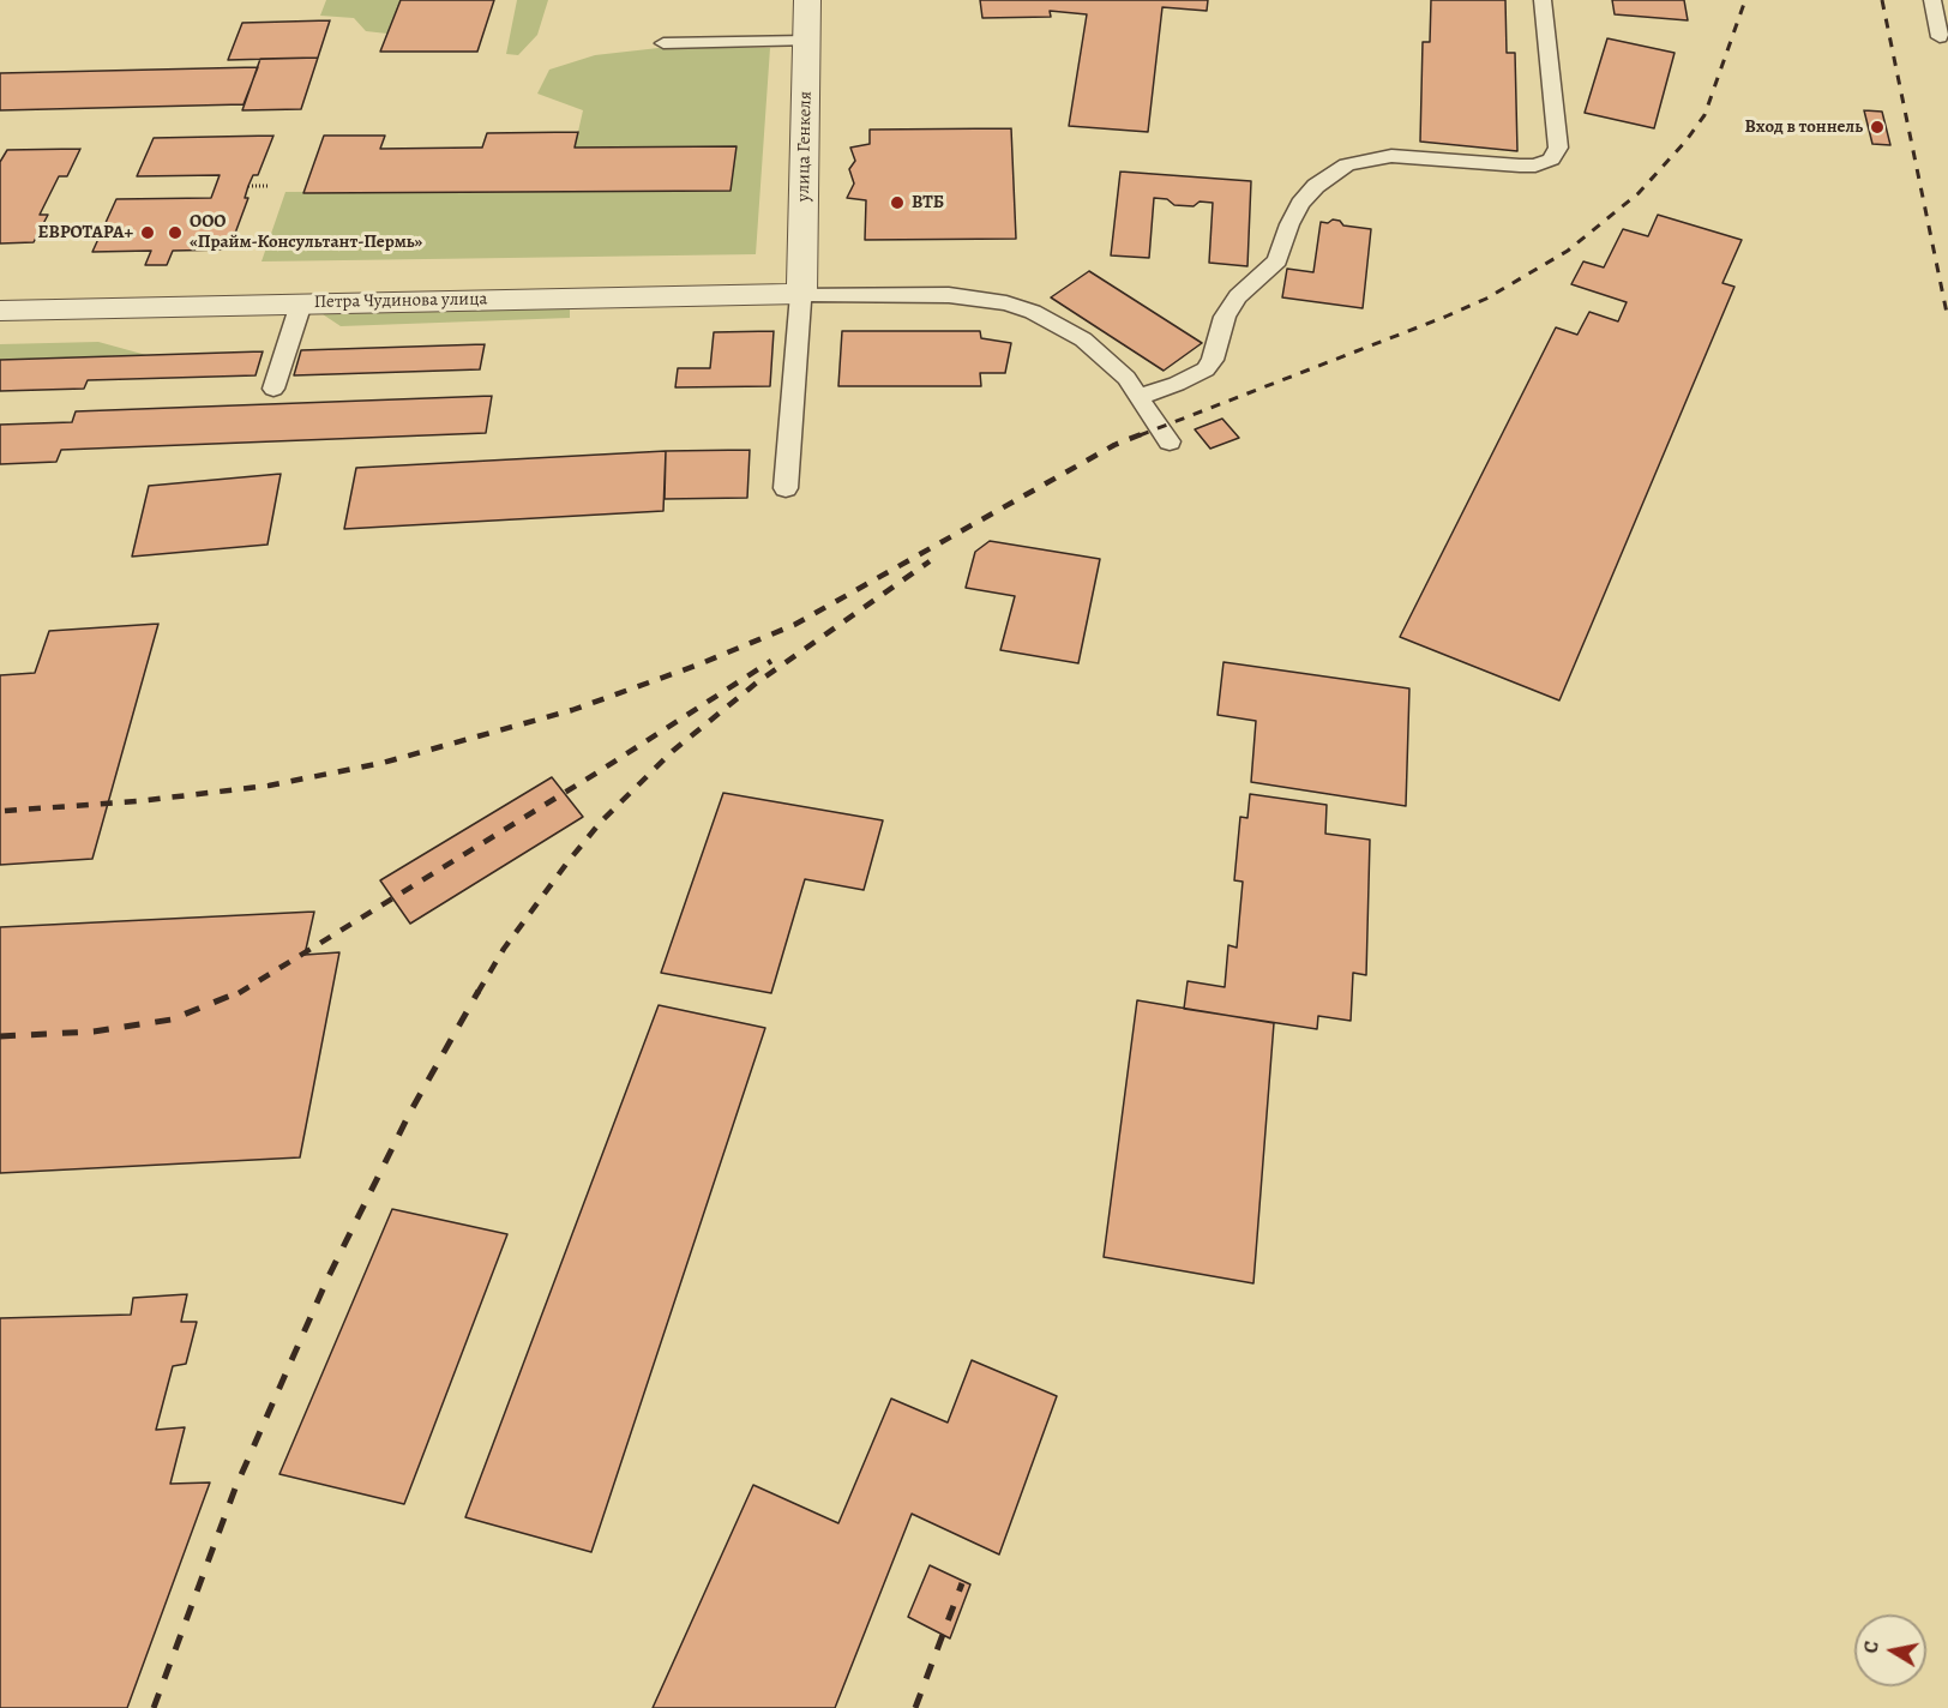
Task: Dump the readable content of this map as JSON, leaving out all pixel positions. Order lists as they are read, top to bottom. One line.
{"streets":{"street":["улица Генкеля","Петра Чудинова улица"]},"crossings":[["улица Генкеля","Петра Чудинова улица"]],"places":["Вход в тоннель","ВТБ","ЕВРОТАРА+","ООО «Прайм-Консультант-Пермь»"],"north":"left"}
